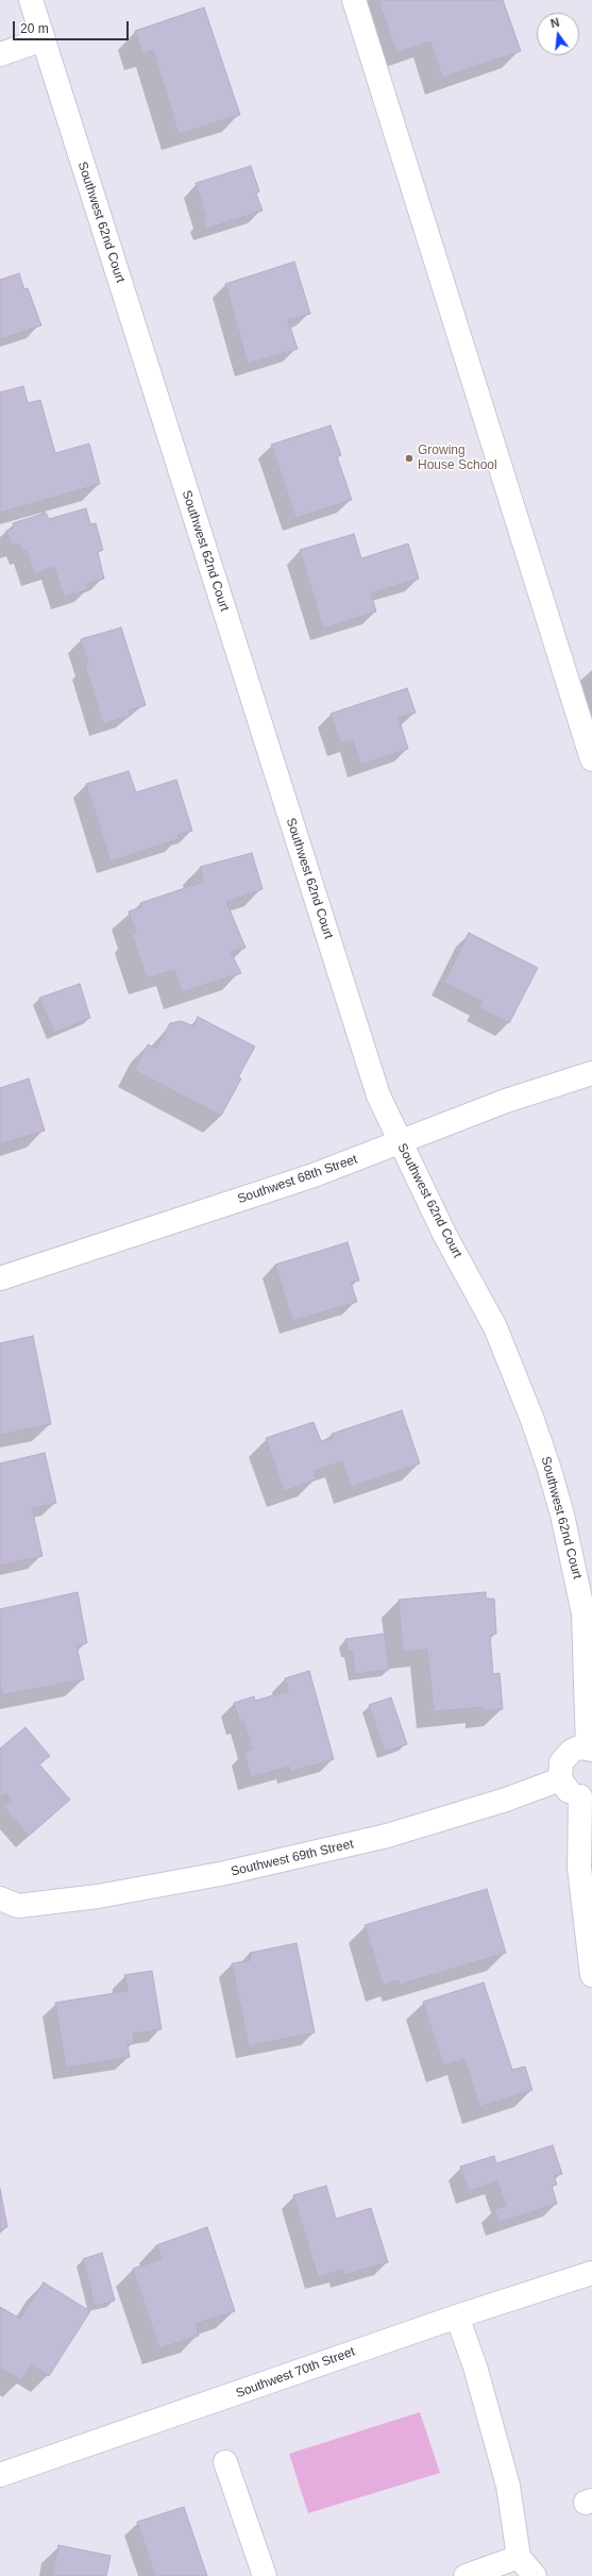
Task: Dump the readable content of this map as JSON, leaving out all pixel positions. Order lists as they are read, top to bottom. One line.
{"streets":{"street":["Southwest 62nd Court","Southwest 68th Street","Southwest 69th Street","Southwest 70th Street"]},"crossings":[["Southwest 62nd Court","Southwest 68th Street"]],"places":["Growing House School"],"scale_bar":"20 m","north":"top"}
